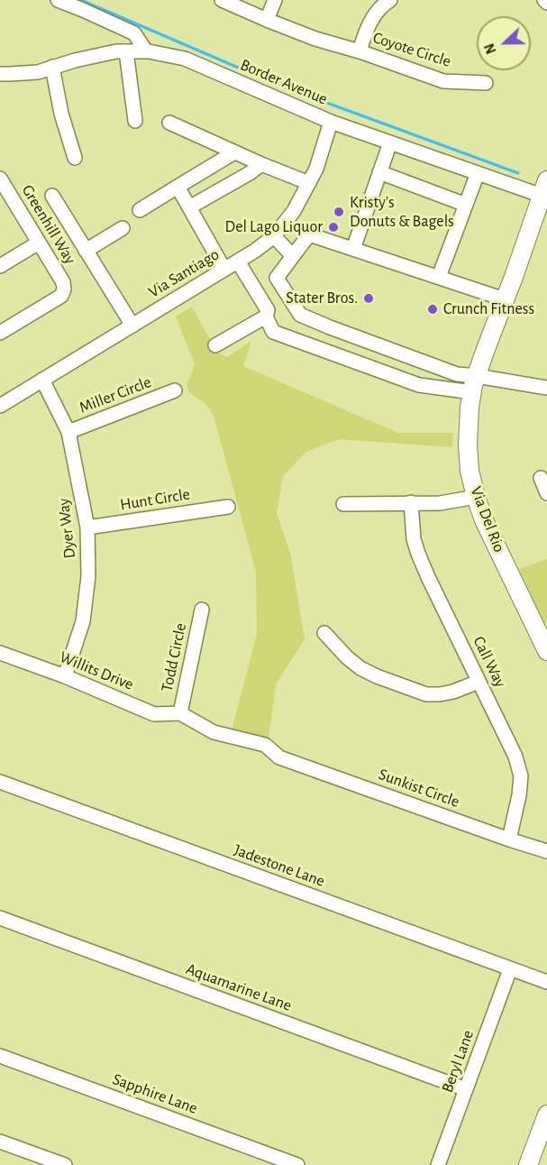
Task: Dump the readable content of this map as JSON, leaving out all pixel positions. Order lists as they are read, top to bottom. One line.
{"streets":{"main road":["Via Del Rio"],"street":["Coyote Circle","Border Avenue","Greenhill Way","Via Santiago","Miller Circle","Hunt Circle","Dyer Way","Todd Circle","Call Way","Willits Drive","Sunkist Circle","Jadestone Lane","Aquamarine Lane","Beryl Lane","Sapphire Lane"]},"crossings":[["Border Avenue","Via Santiago"],["Border Avenue","Via Del Rio"],["Via Santiago","Dyer Way"],["Miller Circle","Dyer Way"],["Hunt Circle","Dyer Way"],["Dyer Way","Willits Drive"],["Todd Circle","Willits Drive"],["Todd Circle","Sunkist Circle"],["Call Way","Sunkist Circle"],["Willits Drive","Sunkist Circle"],["Jadestone Lane","Beryl Lane"],["Aquamarine Lane","Beryl Lane"]],"places":["Kristy's Donuts & Bagels","Del Lago Liquor","Stater Bros.","Crunch Fitness"],"north":"left"}
